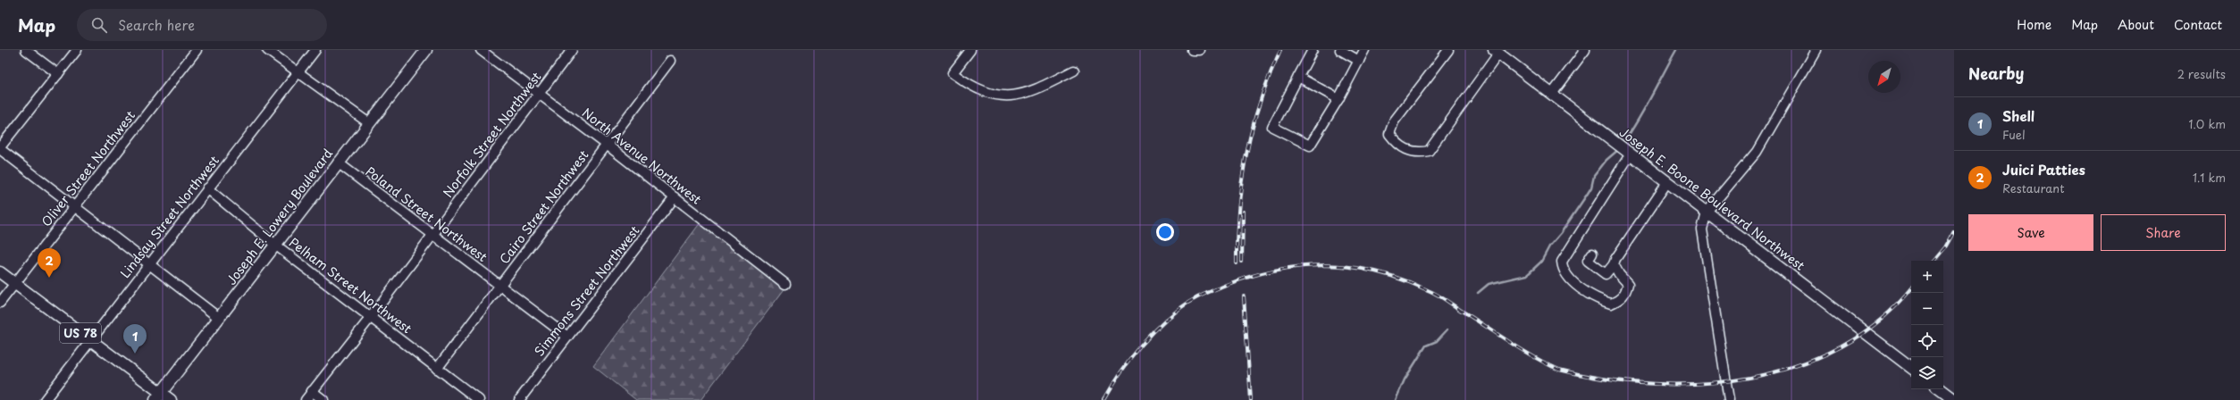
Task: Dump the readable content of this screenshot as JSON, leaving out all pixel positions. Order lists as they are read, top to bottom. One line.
{"streets":{"main road":["Joseph E. Boone Boulevard Northwest","Joseph E. Lowery Boulevard","US 78"],"street":["Norfolk Street Northwest","North Avenue Northwest","Oliver Street Northwest","Cairo Street Northwest","Poland Street Northwest","Lindsay Street Northwest","Pelham Street Northwest","Simmons Street Northwest"]},"crossings":[["Norfolk Street Northwest","North Avenue Northwest"],["Norfolk Street Northwest","Poland Street Northwest"],["Norfolk Street Northwest","Pelham Street Northwest"],["North Avenue Northwest","Cairo Street Northwest"],["North Avenue Northwest","Simmons Street Northwest"],["Oliver Street Northwest","US 78"],["Cairo Street Northwest","Poland Street Northwest"],["Cairo Street Northwest","Pelham Street Northwest"],["Poland Street Northwest","Joseph E. Lowery Boulevard"],["Poland Street Northwest","Simmons Street Northwest"],["Lindsay Street Northwest","Pelham Street Northwest"],["Lindsay Street Northwest","US 78"],["Joseph E. Lowery Boulevard","Pelham Street Northwest"],["Joseph E. Lowery Boulevard","US 78"]],"north":"bottom left","page":{"header":"Map","search":"Search here","nav":["Home","Map","About","Contact"],"heading":["Nearby","2 results"],"list":[{"mark":"1","name":"Shell","note":"Fuel","value":"1.0 km"},{"mark":"2","name":"Juici Patties","note":"Restaurant","value":"1.1 km"}],"buttons":["Save","Share"],"pins":["2","1"],"map_buttons":["+","−"]}}
